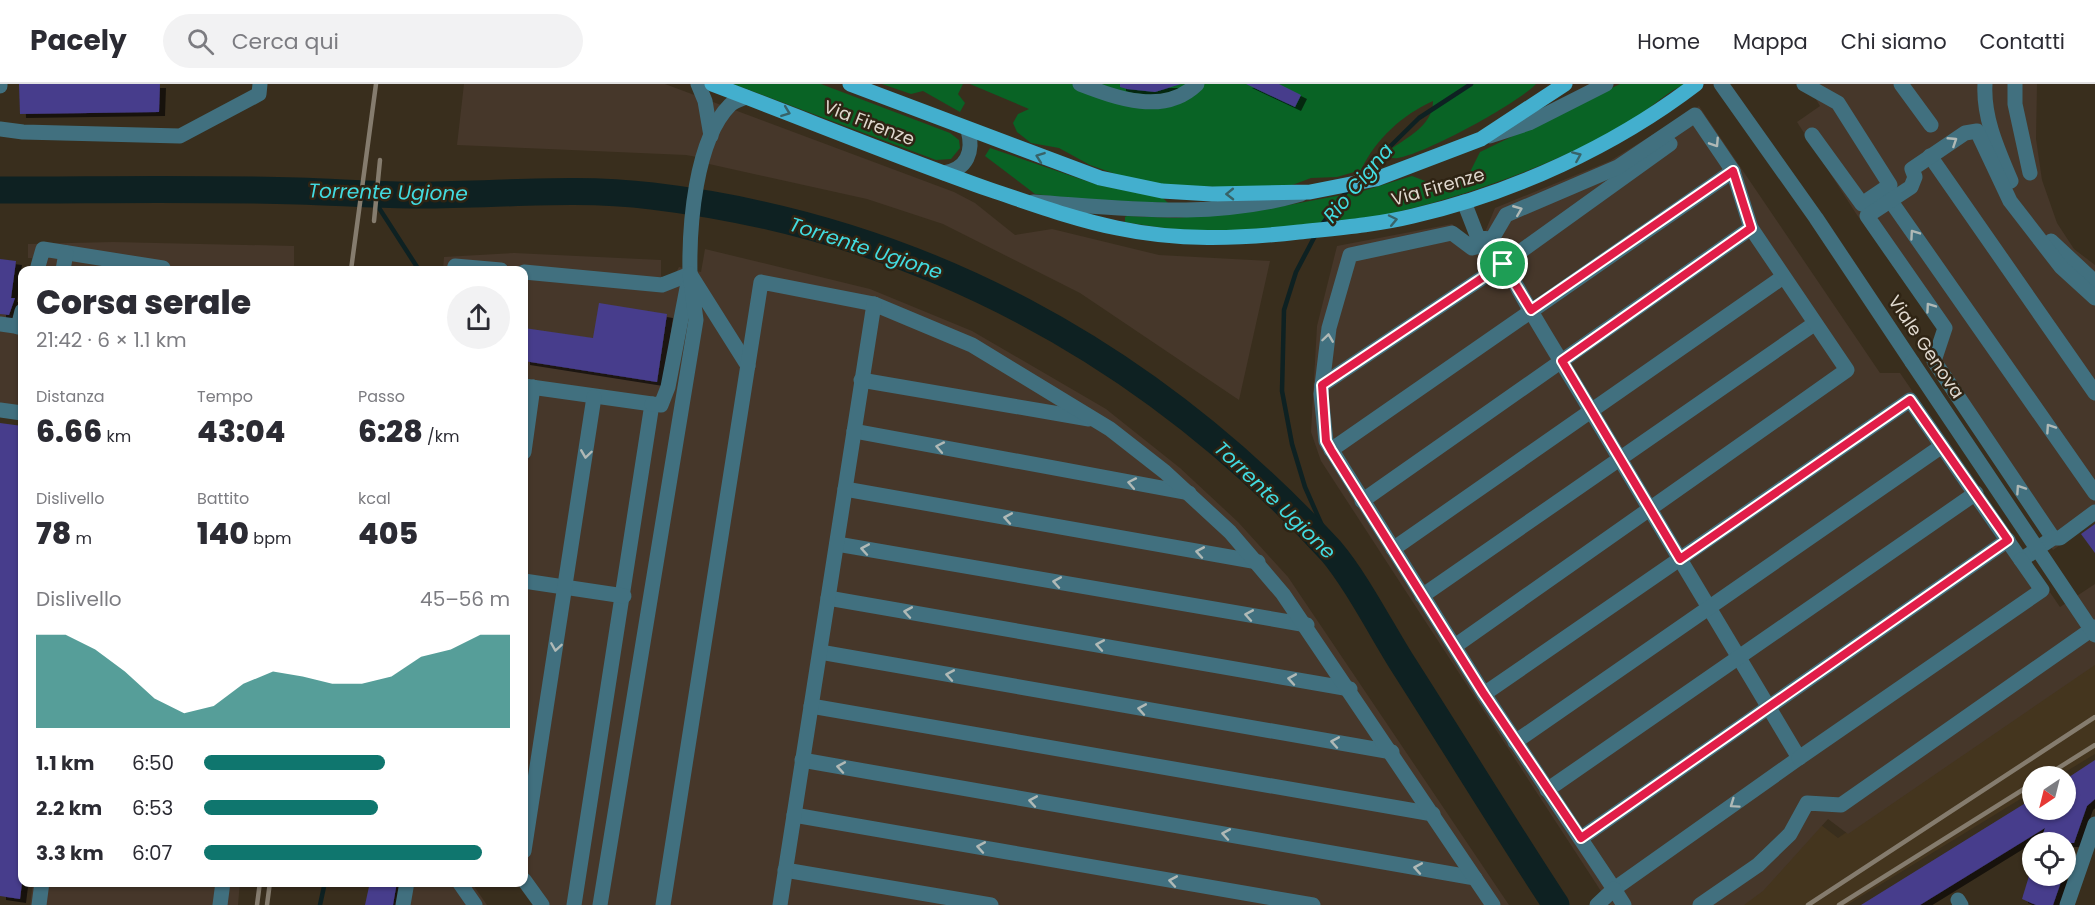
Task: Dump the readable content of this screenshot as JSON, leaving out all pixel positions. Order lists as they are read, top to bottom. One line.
{"streets":{"main road":["Via Firenze"],"street":["Viale Genova"]},"water":["Rio Cigna","Torrente Ugione"],"north":"bottom left","page":{"header":"Pacely","search":"Cerca qui","nav":["Home","Mappa","Chi siamo","Contatti"],"heading":["Corsa serale","21:42 · 6 × 1.1 km"],"stats":[["Distanza","6.66 km"],["Tempo","43:04"],["Passo","6:28 /km"],["Dislivello","78 m"],["Battito","140 bpm"],["kcal","405"]],"chart":["Dislivello","45–56 m"],"list":[{"name":"1.1 km","note":"6:50"},{"name":"2.2 km","note":"6:53"},{"name":"3.3 km","note":"6:07"}]}}
